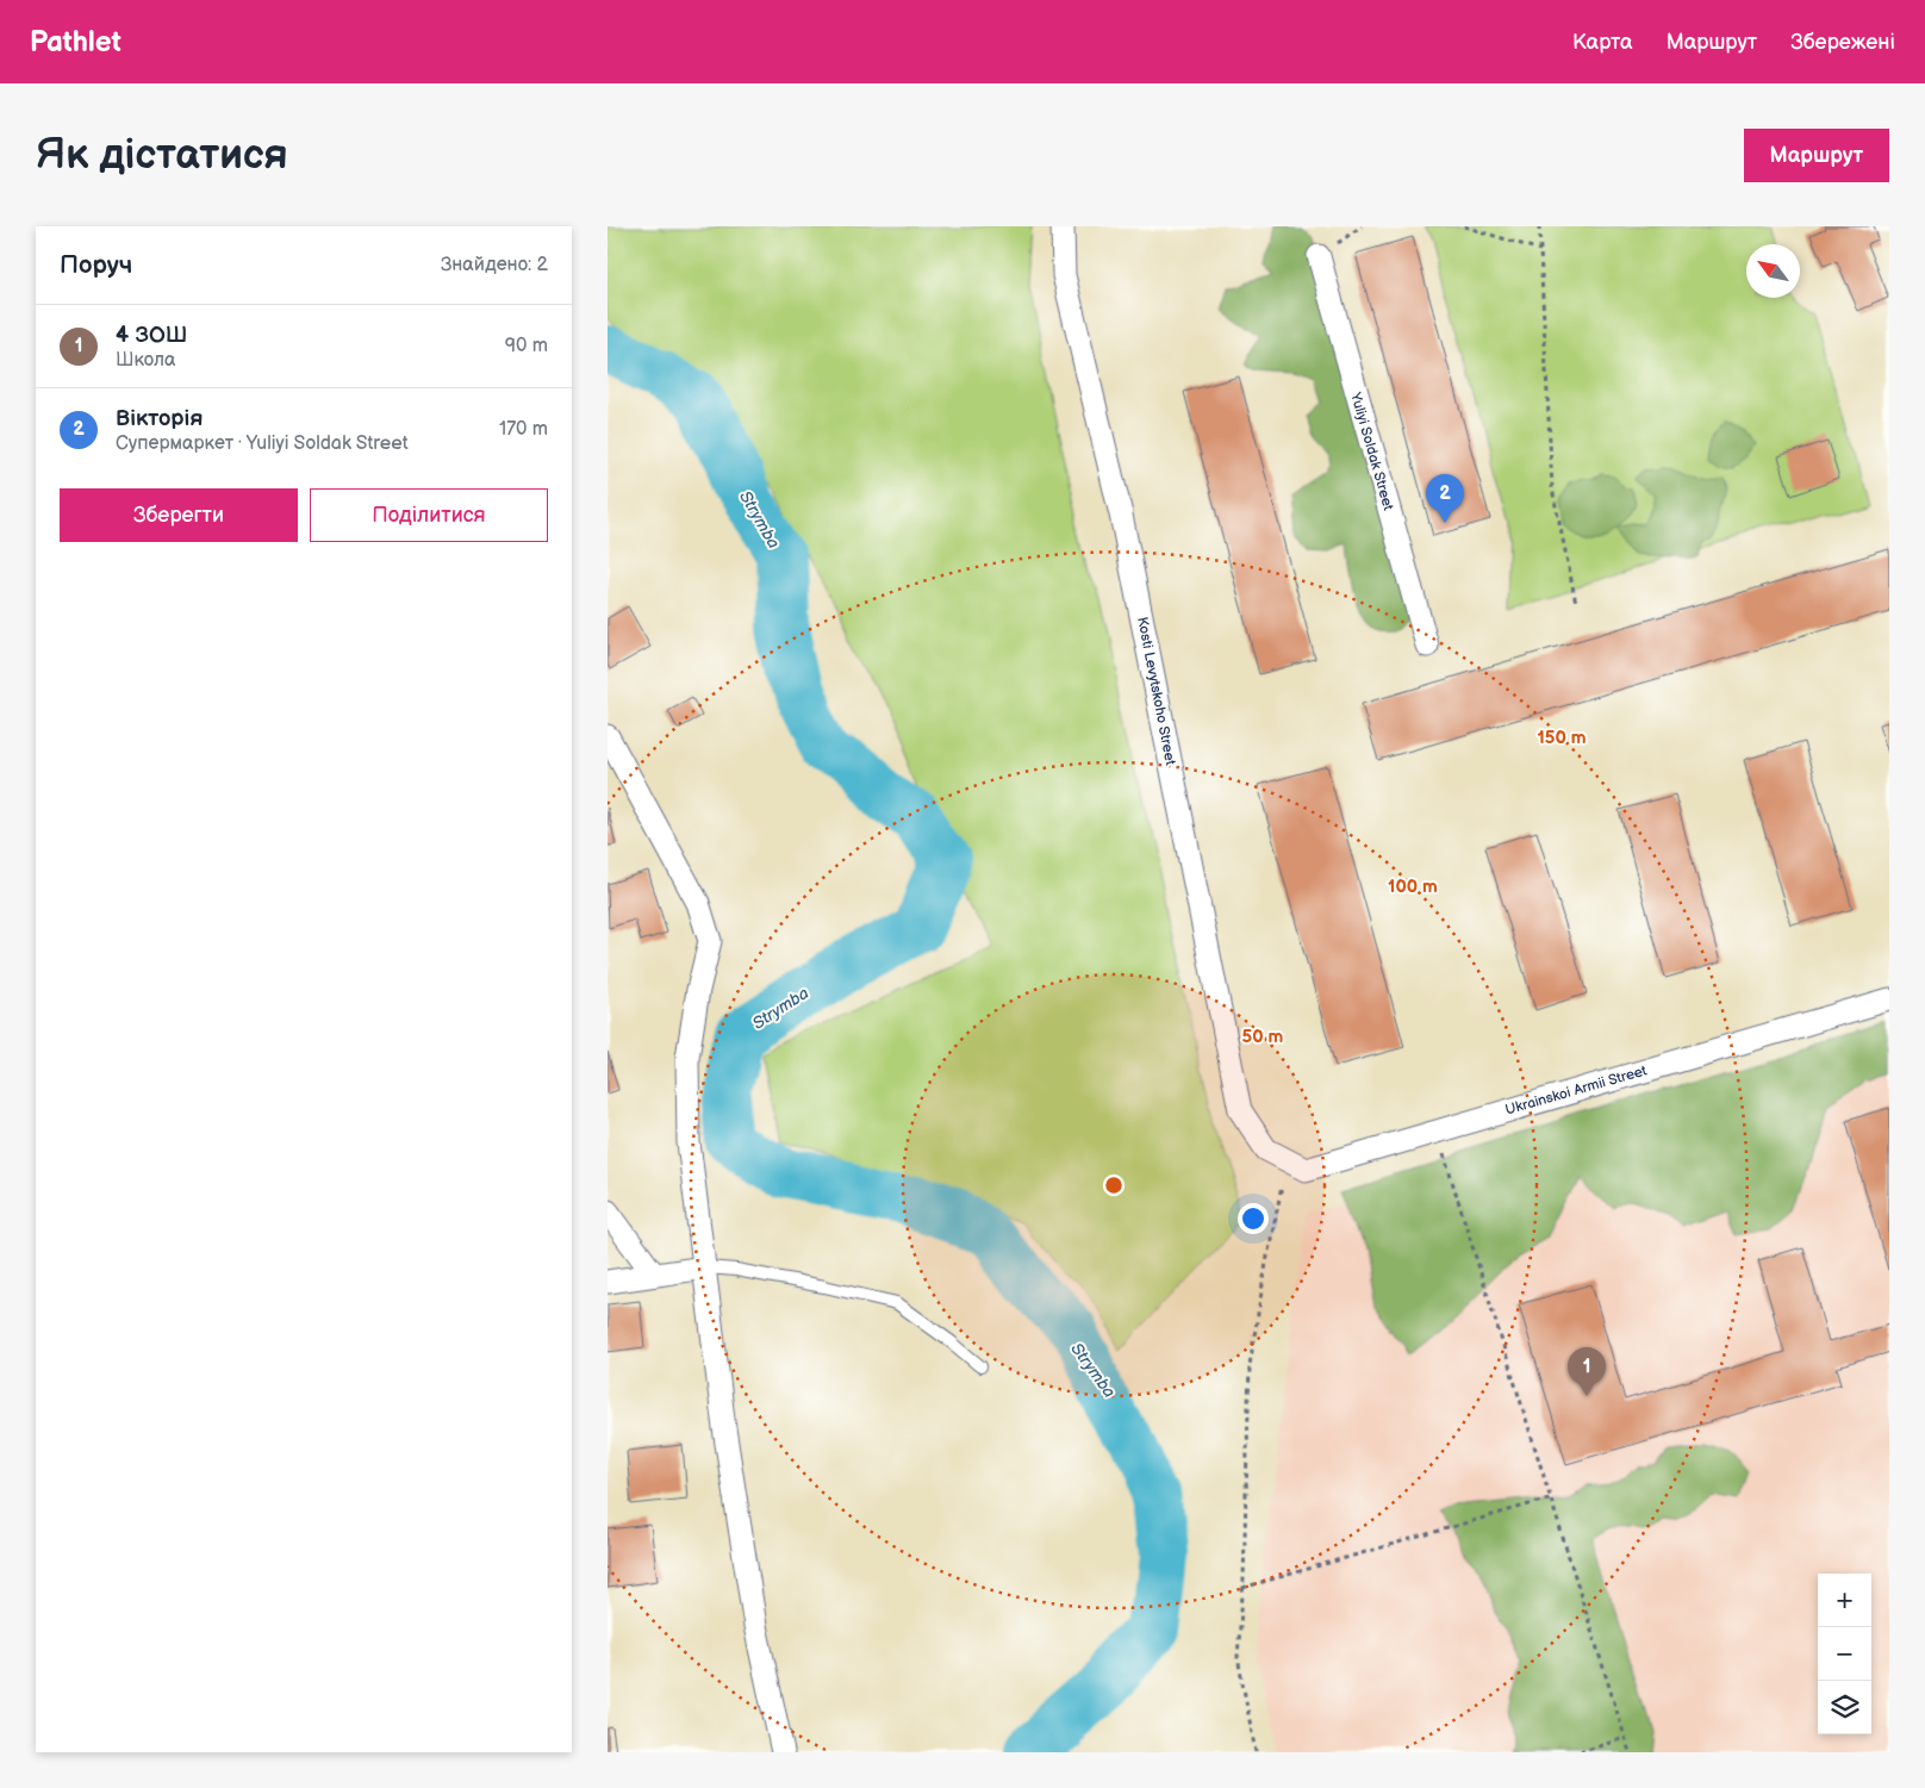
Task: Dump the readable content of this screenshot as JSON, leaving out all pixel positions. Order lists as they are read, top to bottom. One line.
{"streets":{"street":["Yuliyi Soldak Street","Kosti Levytskoho Street","Ukrainskoi Armii Street"]},"crossings":[["Kosti Levytskoho Street","Ukrainskoi Armii Street"]],"water":["Strymba"],"north":"top left","page":{"header":"Pathlet","nav":["Карта","Маршрут","Збережені"],"buttons":["Маршрут",["Зберегти","Поділитися"]],"title":"Як дістатися","heading":["Поруч","Знайдено: 2"],"list":[{"mark":"1","name":"4 ЗОШ","note":"Школа","value":"90 m"},{"mark":"2","name":"Вікторія","note":"Супермаркет · Yuliyi Soldak Street","value":"170 m"}],"pins":["2","1"],"map_buttons":["+","−"]},"rings":["150 m","100 m","50 m"]}
